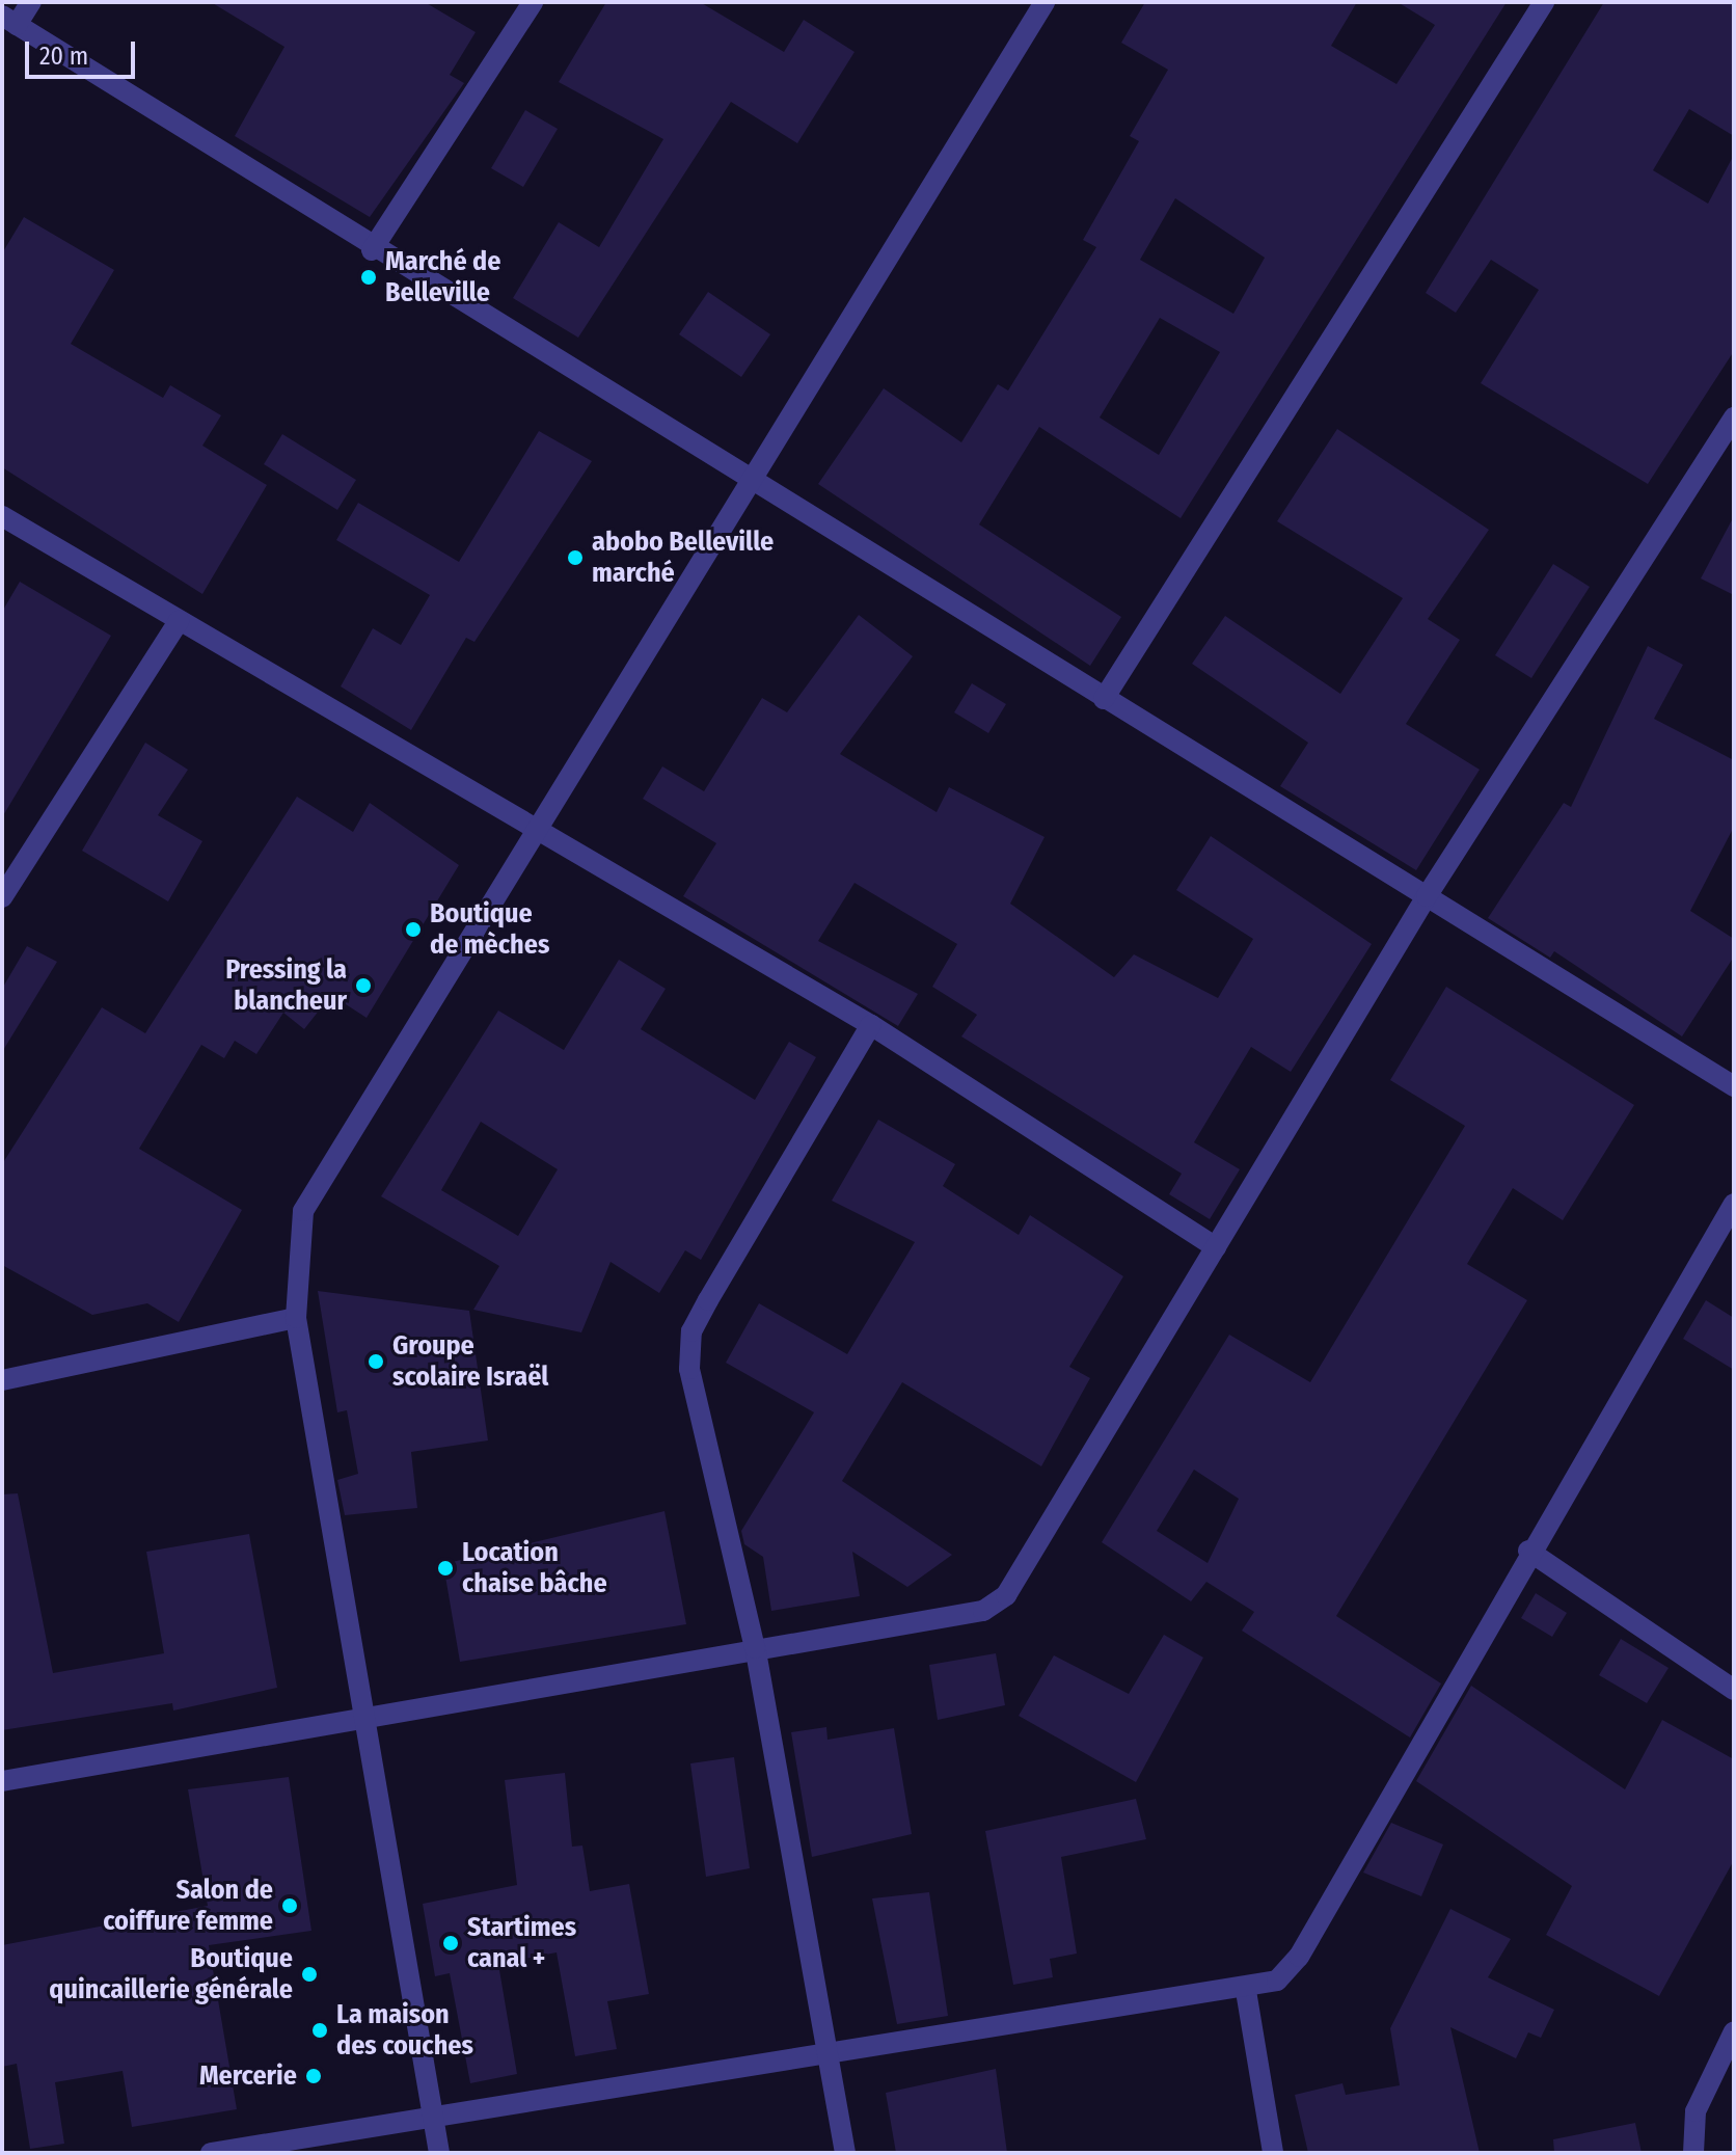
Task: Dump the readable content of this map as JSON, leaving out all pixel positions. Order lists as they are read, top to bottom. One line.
{"places":["Marché de Belleville","abobo Belleville marché","Boutique de mèches","Pressing la blancheur","Groupe scolaire Israël","Location chaise bâche","Salon de coiffure femme","Startimes canal +","Boutique quincaillerie générale","La maison des couches","Mercerie"],"scale_bar":"20 m"}
